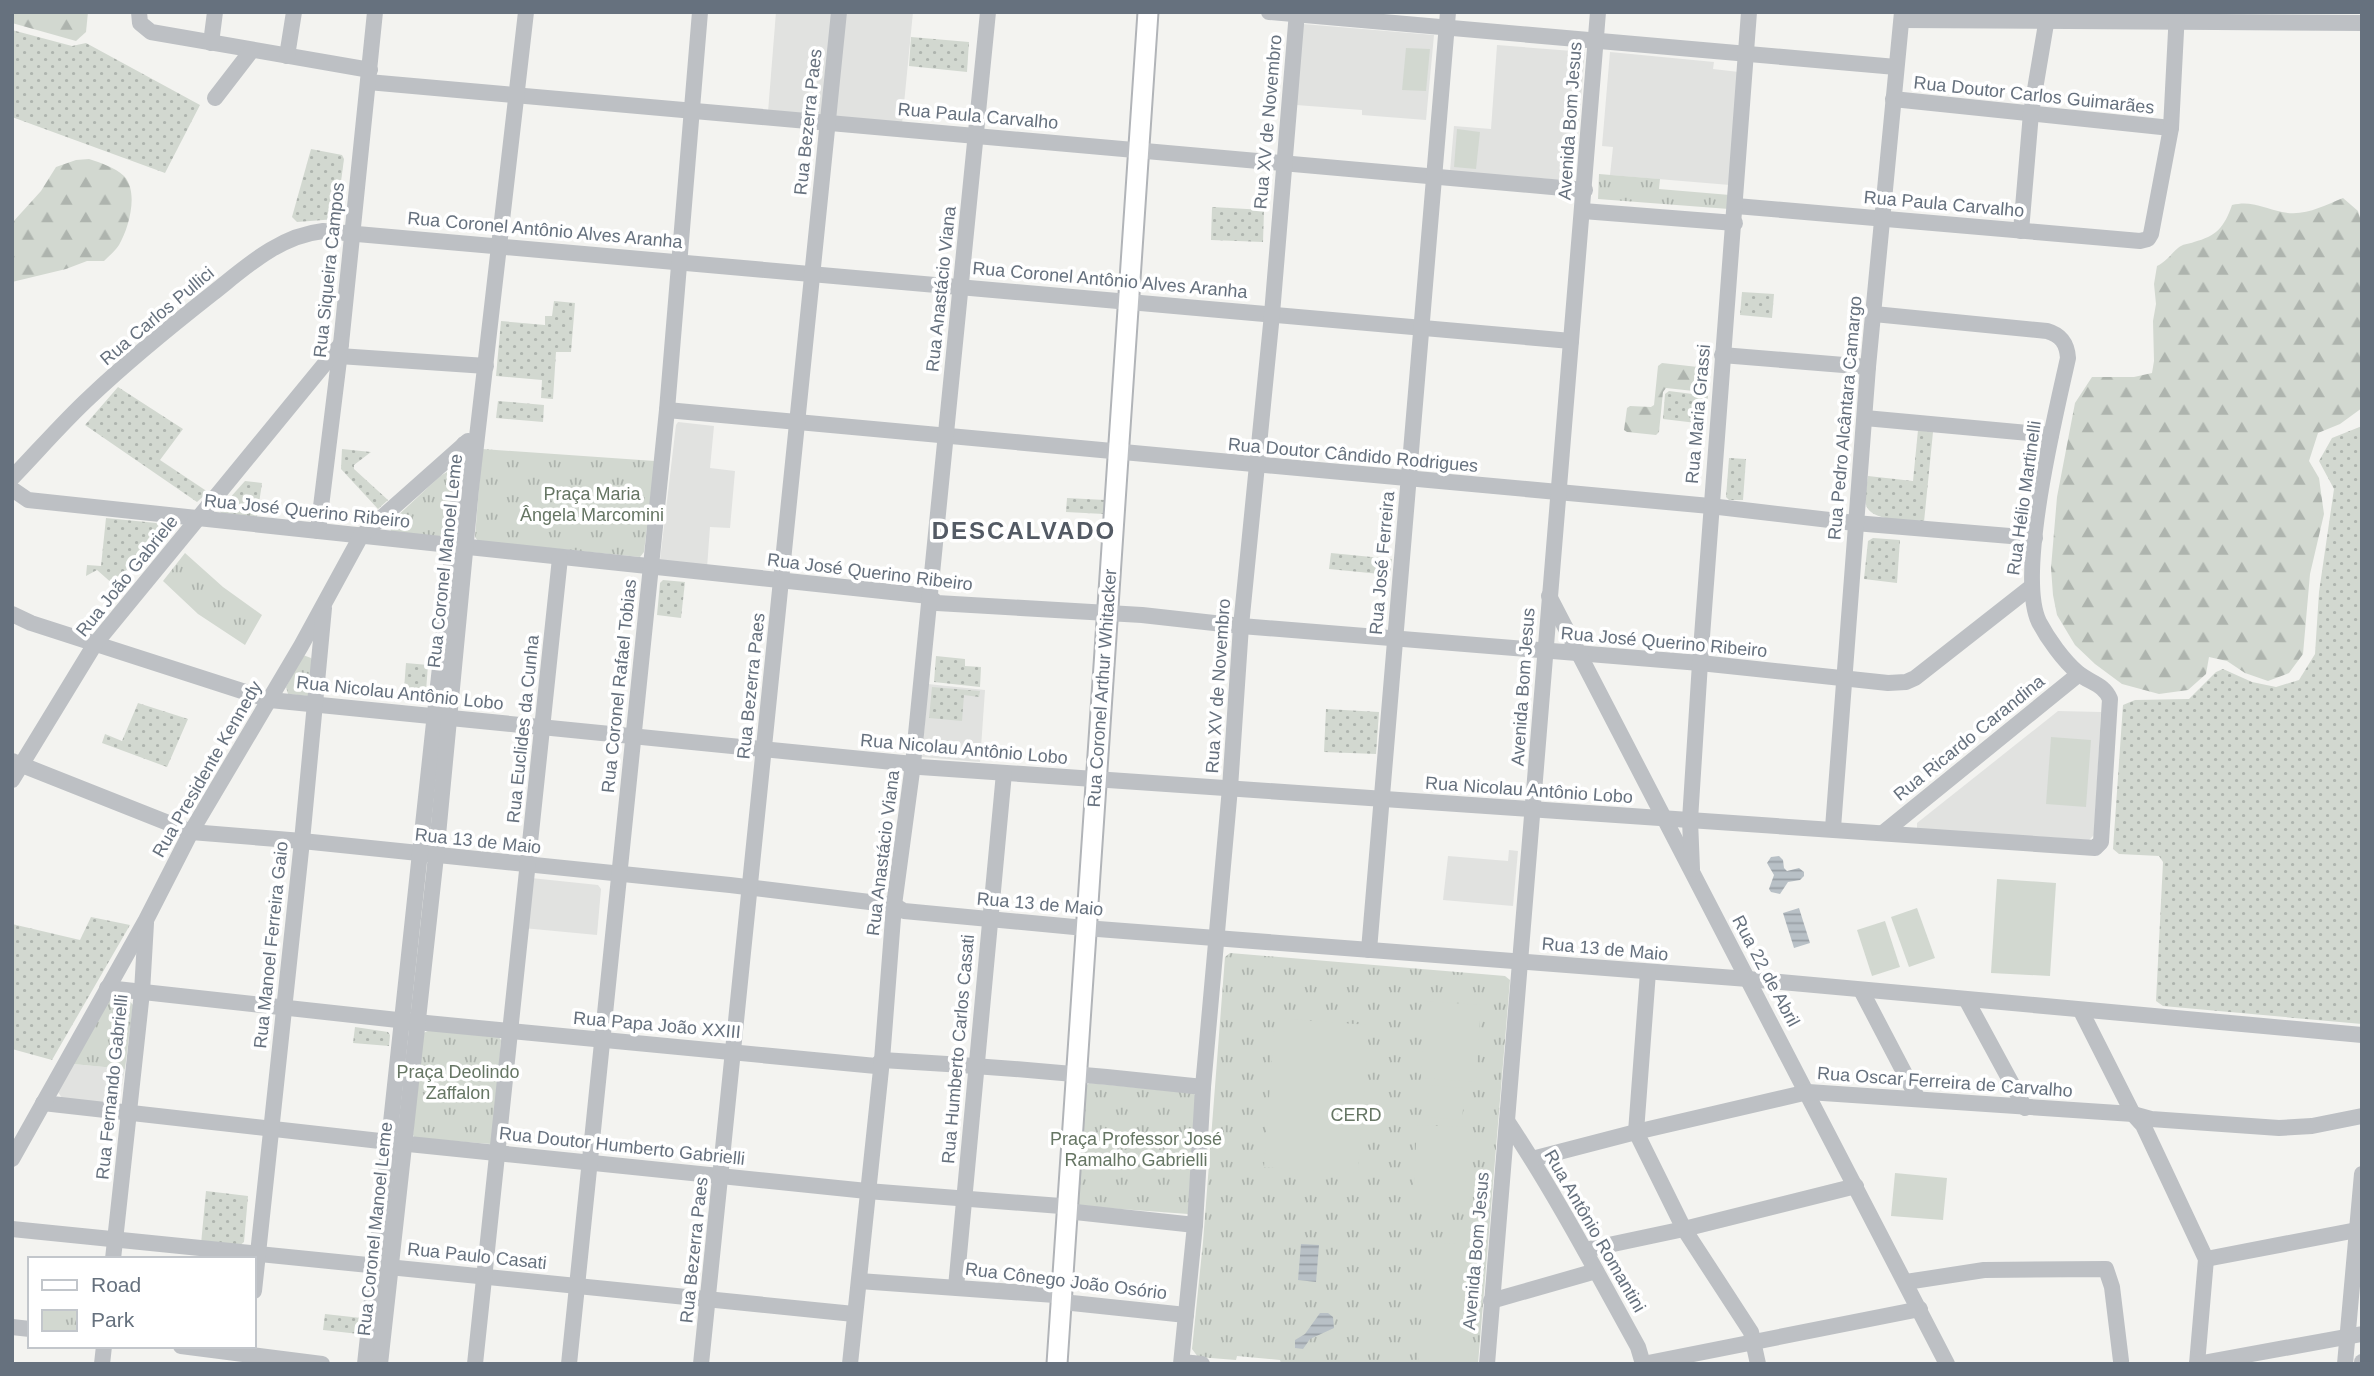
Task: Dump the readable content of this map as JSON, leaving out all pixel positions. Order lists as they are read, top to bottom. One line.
{"streets":{"main road":["Rua Coronel Arthur Whitacker"],"street":["Rua Doutor Carlos Guimarães","Rua Paula Carvalho","Avenida Bom Jesus","Rua Bezerra Paes","Rua XV de Novembro","Rua Coronel Antônio Alves Aranha","Rua Siqueira Campos","Rua Anastácio Viana","Rua Carlos Pullici","Rua Maria Grassi","Rua Pedro Alcântara Camargo","Rua Doutor Cândido Rodrigues","Rua Hélio Martinelli","Rua José Querino Ribeiro","Rua Coronel Manoel Leme","Rua José Ferreira","Rua João Gabriele","Rua Coronel Rafael Tobias","Rua Nicolau Antônio Lobo","Rua Euclides da Cunha","Rua Ricardo Carandina","Rua Presidente Kennedy","Rua 13 de Maio","Rua Manoel Ferreira Gaio","Rua 22 de Abril","Rua Papa João XXIII","Rua Humberto Carlos Casati","Rua Oscar Ferreira de Carvalho","Rua Fernando Gabrielli","Rua Doutor Humberto Gabrielli","Rua Antônio Romantini","Rua Paulo Casati","Rua Cônego João Osório"]},"crossings":[["Rua Doutor Carlos Guimarães","Rua Paula Carvalho"],["Rua Doutor Carlos Guimarães","Rua Pedro Alcântara Camargo"],["Rua Paula Carvalho","Avenida Bom Jesus"],["Rua Paula Carvalho","Rua Bezerra Paes"],["Rua Paula Carvalho","Rua XV de Novembro"],["Rua Paula Carvalho","Rua Siqueira Campos"],["Rua Paula Carvalho","Rua Anastácio Viana"],["Rua Paula Carvalho","Rua Maria Grassi"],["Rua Paula Carvalho","Rua Pedro Alcântara Camargo"],["Rua Paula Carvalho","Rua Coronel Manoel Leme"],["Rua Paula Carvalho","Rua José Ferreira"],["Rua Paula Carvalho","Rua Coronel Rafael Tobias"],["Rua Paula Carvalho","Rua Coronel Arthur Whitacker"],["Avenida Bom Jesus","Rua Coronel Antônio Alves Aranha"],["Avenida Bom Jesus","Rua Doutor Cândido Rodrigues"],["Avenida Bom Jesus","Rua José Querino Ribeiro"],["Avenida Bom Jesus","Rua Nicolau Antônio Lobo"],["Avenida Bom Jesus","Rua 13 de Maio"],["Avenida Bom Jesus","Rua 22 de Abril"],["Avenida Bom Jesus","Rua Antônio Romantini"],["Rua Bezerra Paes","Rua Coronel Antônio Alves Aranha"],["Rua Bezerra Paes","Rua Doutor Cândido Rodrigues"],["Rua Bezerra Paes","Rua José Querino Ribeiro"],["Rua Bezerra Paes","Rua Nicolau Antônio Lobo"],["Rua Bezerra Paes","Rua 13 de Maio"],["Rua Bezerra Paes","Rua Papa João XXIII"],["Rua Bezerra Paes","Rua Doutor Humberto Gabrielli"],["Rua Bezerra Paes","Rua Paulo Casati"],["Rua XV de Novembro","Rua Coronel Antônio Alves Aranha"],["Rua XV de Novembro","Rua Doutor Cândido Rodrigues"],["Rua XV de Novembro","Rua José Querino Ribeiro"],["Rua XV de Novembro","Rua Nicolau Antônio Lobo"],["Rua XV de Novembro","Rua 13 de Maio"],["Rua XV de Novembro","Rua Papa João XXIII"],["Rua XV de Novembro","Rua Doutor Humberto Gabrielli"],["Rua XV de Novembro","Rua Cônego João Osório"],["Rua Coronel Antônio Alves Aranha","Rua Siqueira Campos"],["Rua Coronel Antônio Alves Aranha","Rua Anastácio Viana"],["Rua Coronel Antônio Alves Aranha","Rua Carlos Pullici"],["Rua Coronel Antônio Alves Aranha","Rua Coronel Manoel Leme"],["Rua Coronel Antônio Alves Aranha","Rua José Ferreira"],["Rua Coronel Antônio Alves Aranha","Rua Coronel Rafael Tobias"],["Rua Coronel Antônio Alves Aranha","Rua Coronel Arthur Whitacker"],["Rua Siqueira Campos","Rua Carlos Pullici"],["Rua Siqueira Campos","Rua José Querino Ribeiro"],["Rua Siqueira Campos","Rua João Gabriele"],["Rua Anastácio Viana","Rua Doutor Cândido Rodrigues"],["Rua Anastácio Viana","Rua José Querino Ribeiro"],["Rua Anastácio Viana","Rua Nicolau Antônio Lobo"],["Rua Anastácio Viana","Rua 13 de Maio"],["Rua Anastácio Viana","Rua Papa João XXIII"],["Rua Anastácio Viana","Rua Doutor Humberto Gabrielli"],["Rua Anastácio Viana","Rua Paulo Casati"],["Rua Anastácio Viana","Rua Cônego João Osório"],["Rua Maria Grassi","Rua Doutor Cândido Rodrigues"],["Rua Maria Grassi","Rua José Querino Ribeiro"],["Rua Maria Grassi","Rua Nicolau Antônio Lobo"],["Rua Maria Grassi","Rua 22 de Abril"],["Rua Pedro Alcântara Camargo","Rua Doutor Cândido Rodrigues"],["Rua Pedro Alcântara Camargo","Rua Hélio Martinelli"],["Rua Pedro Alcântara Camargo","Rua José Querino Ribeiro"],["Rua Pedro Alcântara Camargo","Rua Nicolau Antônio Lobo"],["Rua Doutor Cândido Rodrigues","Rua Hélio Martinelli"],["Rua Doutor Cândido Rodrigues","Rua José Ferreira"],["Rua Doutor Cândido Rodrigues","Rua Coronel Rafael Tobias"],["Rua Doutor Cândido Rodrigues","Rua Coronel Arthur Whitacker"],["Rua Hélio Martinelli","Rua José Querino Ribeiro"],["Rua Hélio Martinelli","Rua Nicolau Antônio Lobo"],["Rua Hélio Martinelli","Rua Ricardo Carandina"],["Rua José Querino Ribeiro","Rua Coronel Manoel Leme"],["Rua José Querino Ribeiro","Rua José Ferreira"],["Rua José Querino Ribeiro","Rua João Gabriele"],["Rua José Querino Ribeiro","Rua Coronel Rafael Tobias"],["Rua José Querino Ribeiro","Rua Coronel Arthur Whitacker"],["Rua José Querino Ribeiro","Rua Euclides da Cunha"],["Rua José Querino Ribeiro","Rua Presidente Kennedy"],["Rua José Querino Ribeiro","Rua 22 de Abril"],["Rua Coronel Manoel Leme","Rua Nicolau Antônio Lobo"],["Rua Coronel Manoel Leme","Rua Presidente Kennedy"],["Rua Coronel Manoel Leme","Rua 13 de Maio"],["Rua Coronel Manoel Leme","Rua Papa João XXIII"],["Rua Coronel Manoel Leme","Rua Doutor Humberto Gabrielli"],["Rua Coronel Manoel Leme","Rua Paulo Casati"],["Rua José Ferreira","Rua Nicolau Antônio Lobo"],["Rua José Ferreira","Rua 13 de Maio"],["Rua João Gabriele","Rua Nicolau Antônio Lobo"],["Rua João Gabriele","Rua 13 de Maio"],["Rua Coronel Rafael Tobias","Rua Nicolau Antônio Lobo"],["Rua Coronel Rafael Tobias","Rua 13 de Maio"],["Rua Coronel Rafael Tobias","Rua Papa João XXIII"],["Rua Coronel Rafael Tobias","Rua Doutor Humberto Gabrielli"],["Rua Coronel Rafael Tobias","Rua Paulo Casati"],["Rua Coronel Arthur Whitacker","Rua Nicolau Antônio Lobo"],["Rua Coronel Arthur Whitacker","Rua 13 de Maio"],["Rua Coronel Arthur Whitacker","Rua Papa João XXIII"],["Rua Coronel Arthur Whitacker","Rua Doutor Humberto Gabrielli"],["Rua Coronel Arthur Whitacker","Rua Cônego João Osório"],["Rua Nicolau Antônio Lobo","Rua Euclides da Cunha"],["Rua Nicolau Antônio Lobo","Rua Ricardo Carandina"],["Rua Nicolau Antônio Lobo","Rua Presidente Kennedy"],["Rua Nicolau Antônio Lobo","Rua Manoel Ferreira Gaio"],["Rua Nicolau Antônio Lobo","Rua 22 de Abril"],["Rua Nicolau Antônio Lobo","Rua Humberto Carlos Casati"],["Rua Euclides da Cunha","Rua 13 de Maio"],["Rua Euclides da Cunha","Rua Papa João XXIII"],["Rua Euclides da Cunha","Rua Doutor Humberto Gabrielli"],["Rua Euclides da Cunha","Rua Paulo Casati"],["Rua Presidente Kennedy","Rua 13 de Maio"],["Rua Presidente Kennedy","Rua Manoel Ferreira Gaio"],["Rua Presidente Kennedy","Rua Papa João XXIII"],["Rua Presidente Kennedy","Rua Fernando Gabrielli"],["Rua Presidente Kennedy","Rua Doutor Humberto Gabrielli"],["Rua 13 de Maio","Rua Manoel Ferreira Gaio"],["Rua 13 de Maio","Rua 22 de Abril"],["Rua 13 de Maio","Rua Humberto Carlos Casati"],["Rua Manoel Ferreira Gaio","Rua Papa João XXIII"],["Rua Manoel Ferreira Gaio","Rua Doutor Humberto Gabrielli"],["Rua Manoel Ferreira Gaio","Rua Paulo Casati"],["Rua 22 de Abril","Rua Oscar Ferreira de Carvalho"],["Rua Papa João XXIII","Rua Humberto Carlos Casati"],["Rua Papa João XXIII","Rua Fernando Gabrielli"],["Rua Humberto Carlos Casati","Rua Doutor Humberto Gabrielli"],["Rua Humberto Carlos Casati","Rua Cônego João Osório"],["Rua Oscar Ferreira de Carvalho","Rua Antônio Romantini"],["Rua Fernando Gabrielli","Rua Doutor Humberto Gabrielli"],["Rua Fernando Gabrielli","Rua Paulo Casati"]],"districts":["DESCALVADO"],"parks":["Praça Maria Ângela Marcomini","Praça Deolindo Zaffalon","CERD","Praça Professor José Ramalho Gabrielli"],"legend":["Road","Park"]}
